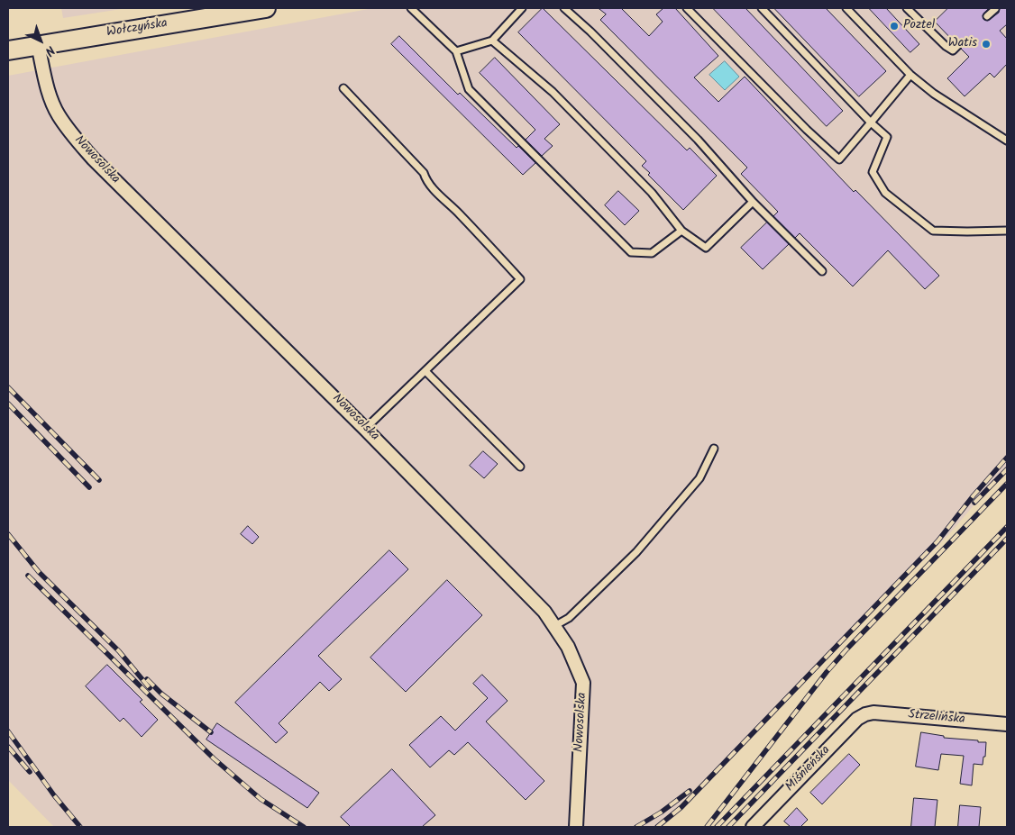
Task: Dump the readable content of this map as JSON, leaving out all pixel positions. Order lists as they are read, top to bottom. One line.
{"streets":{"street":["Wołczyńska","Nowosolska","Strzelińska","Miśnieńska"]},"crossings":[["Wołczyńska","Nowosolska"],["Strzelińska","Miśnieńska"]],"places":["Poztel","Watis"],"north":"bottom right"}
